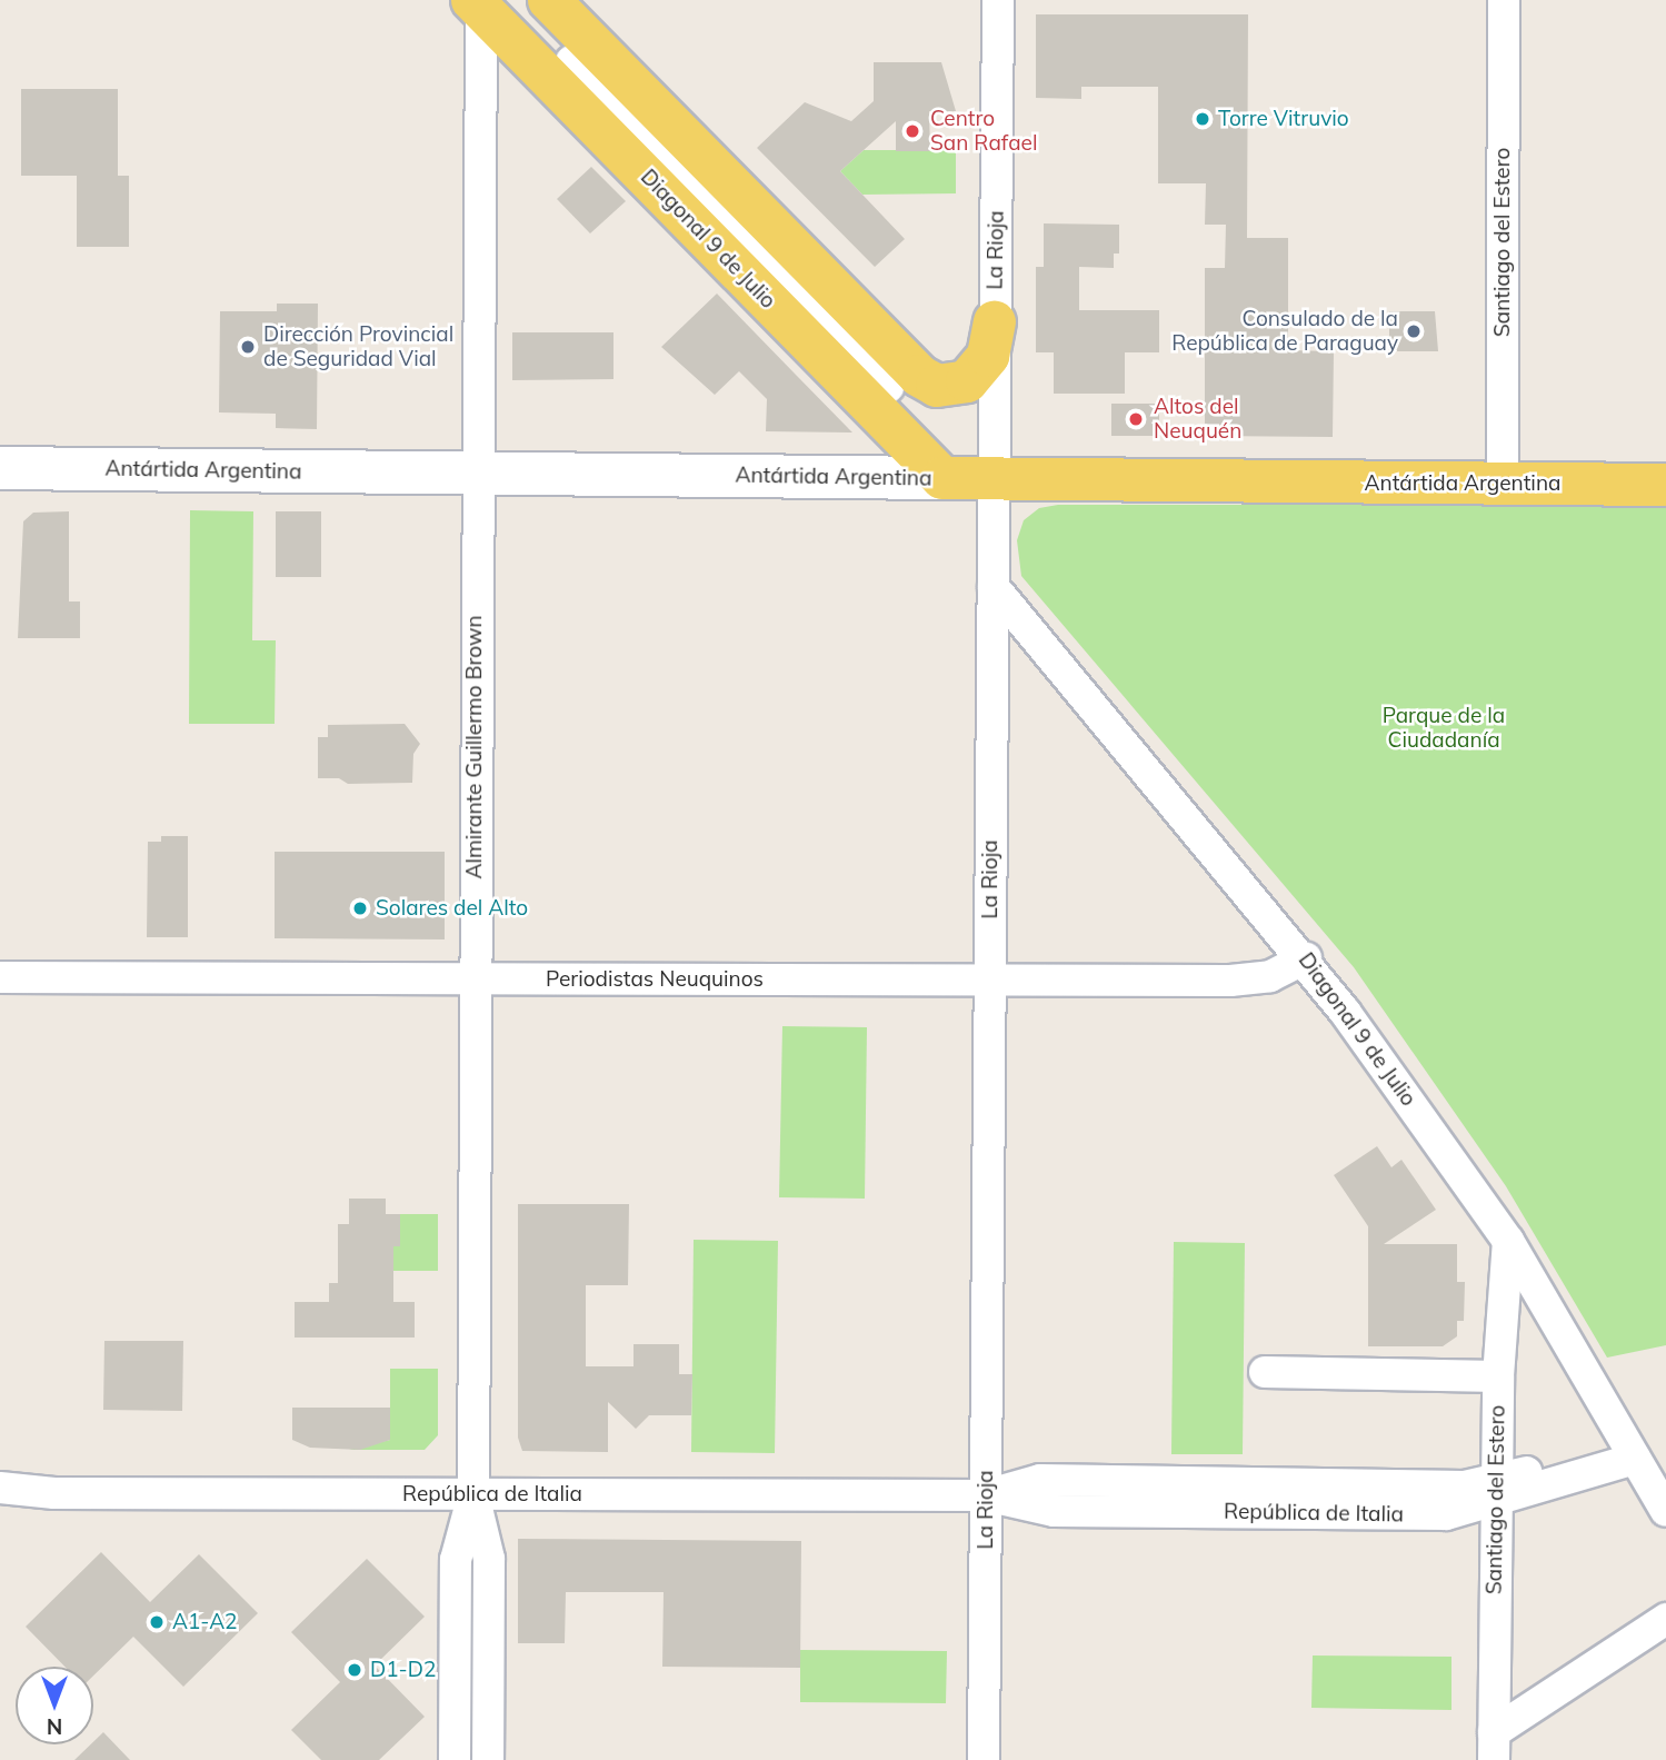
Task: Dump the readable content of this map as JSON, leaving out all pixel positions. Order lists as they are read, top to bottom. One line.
{"streets":{"main road":["Antártida Argentina"],"street":["Diagonal 9 de Julio","Santiago del Estero","La Rioja","Almirante Guillermo Brown","Periodistas Neuquinos","República de Italia"]},"crossings":[["Diagonal 9 de Julio","Santiago del Estero"],["Diagonal 9 de Julio","La Rioja"],["Diagonal 9 de Julio","Periodistas Neuquinos"],["Diagonal 9 de Julio","República de Italia"],["Santiago del Estero","Antártida Argentina"],["Santiago del Estero","República de Italia"],["La Rioja","Antártida Argentina"],["La Rioja","Periodistas Neuquinos"],["La Rioja","República de Italia"],["Antártida Argentina","Almirante Guillermo Brown"],["Almirante Guillermo Brown","Periodistas Neuquinos"],["Almirante Guillermo Brown","República de Italia"]],"parks":["Parque de la Ciudadanía"],"places":["Torre Vitruvio","Centro San Rafael","Consulado de la República de Paraguay","Dirección Provincial de Seguridad Vial","Altos del Neuquén","Solares del Alto","A1-A2","D1-D2"],"north":"bottom"}
